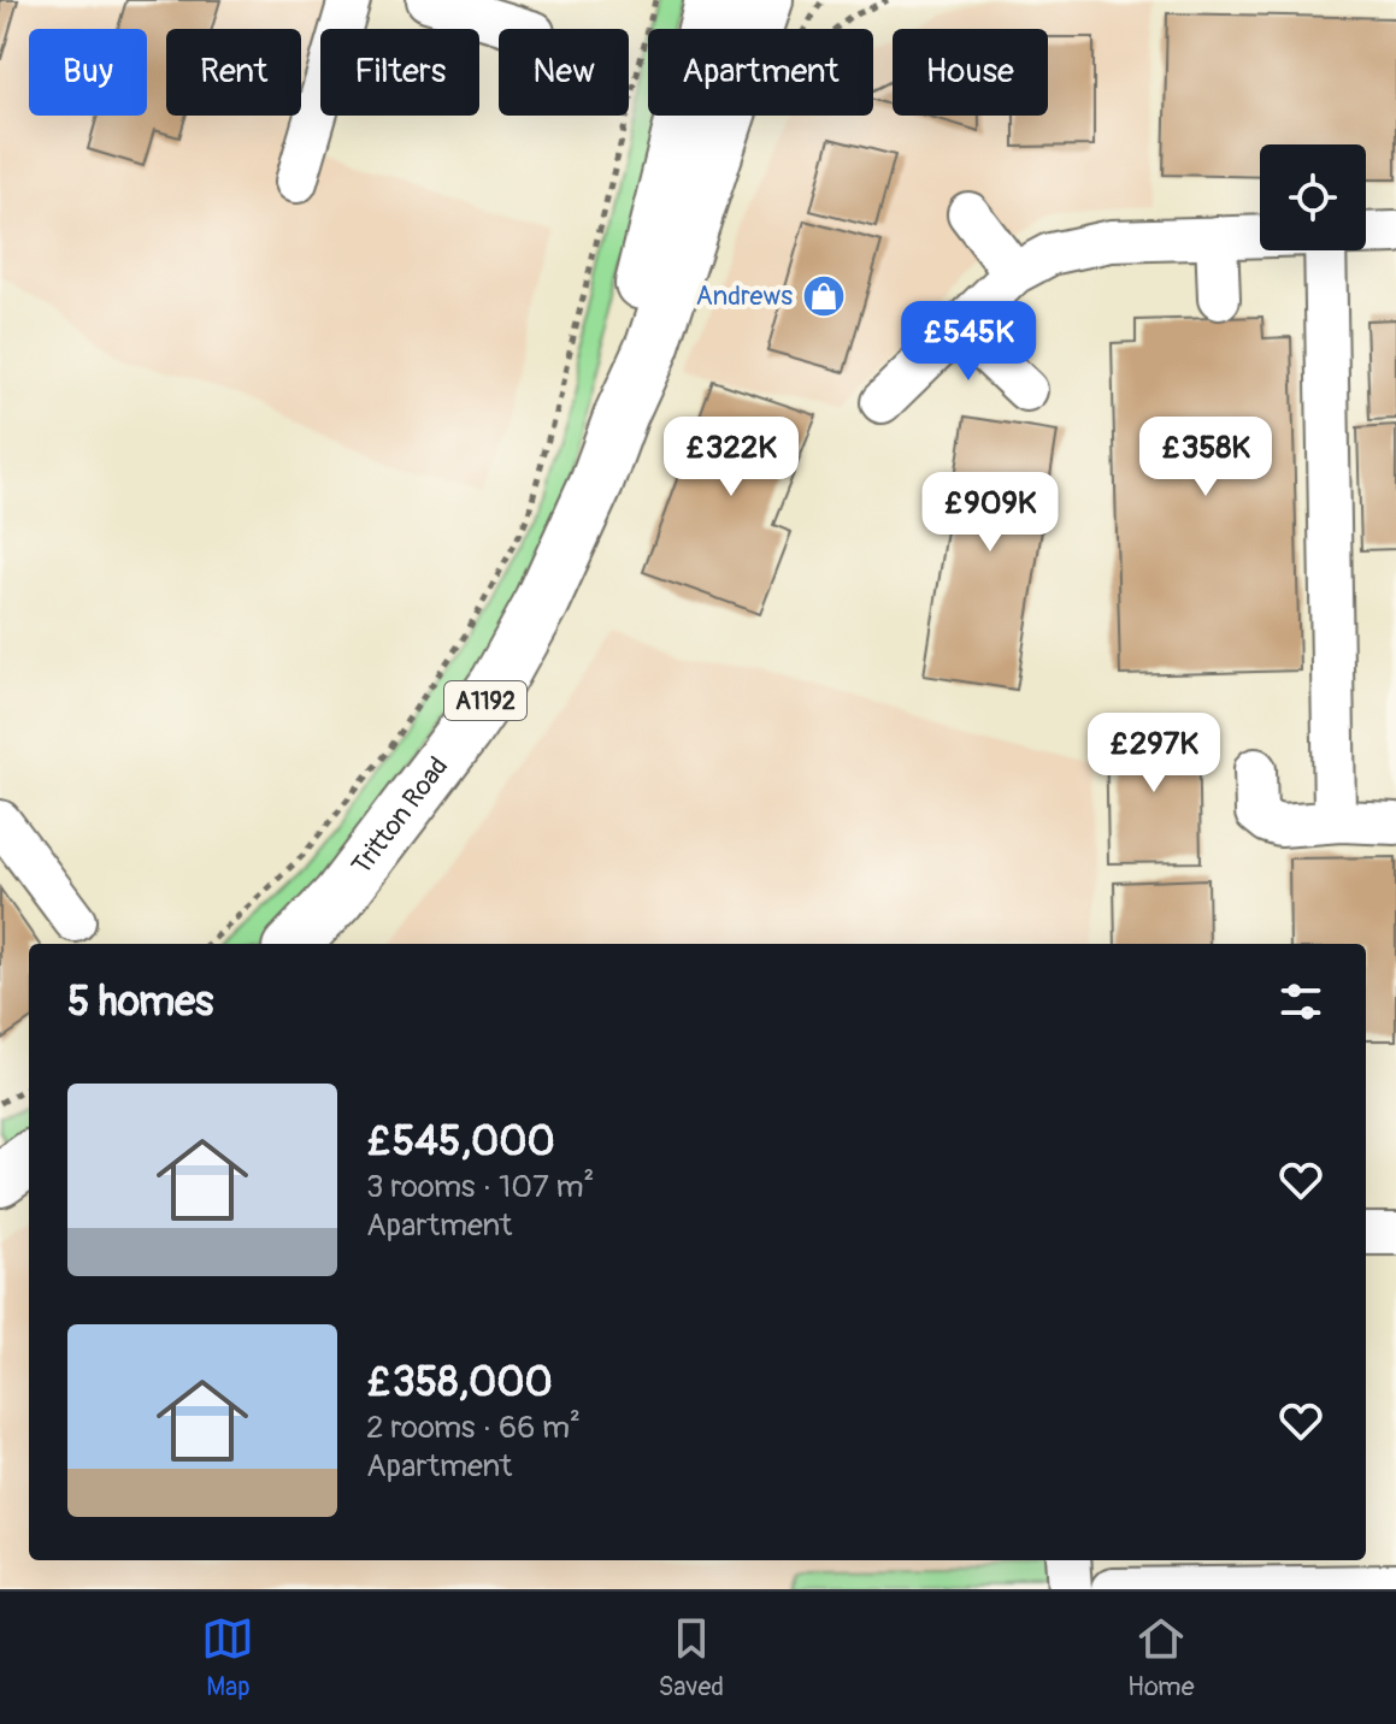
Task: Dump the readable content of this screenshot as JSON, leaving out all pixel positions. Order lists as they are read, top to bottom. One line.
{"streets":{"main road":["A1192","Tritton Road"]},"places":{"shop":["Andrews"]},"page":{"chip":["Buy","Rent","Filters","New","Apartment","House"],"price":["£545K","£322K","£358K","£909K","£297K"],"heading":"5 homes","list":[{"name":"£545,000","note":"3 rooms · 107 m² · Apartment"},{"name":"£358,000","note":"2 rooms · 66 m² · Apartment"}],"tabs":["Map","Saved","Home"]}}
